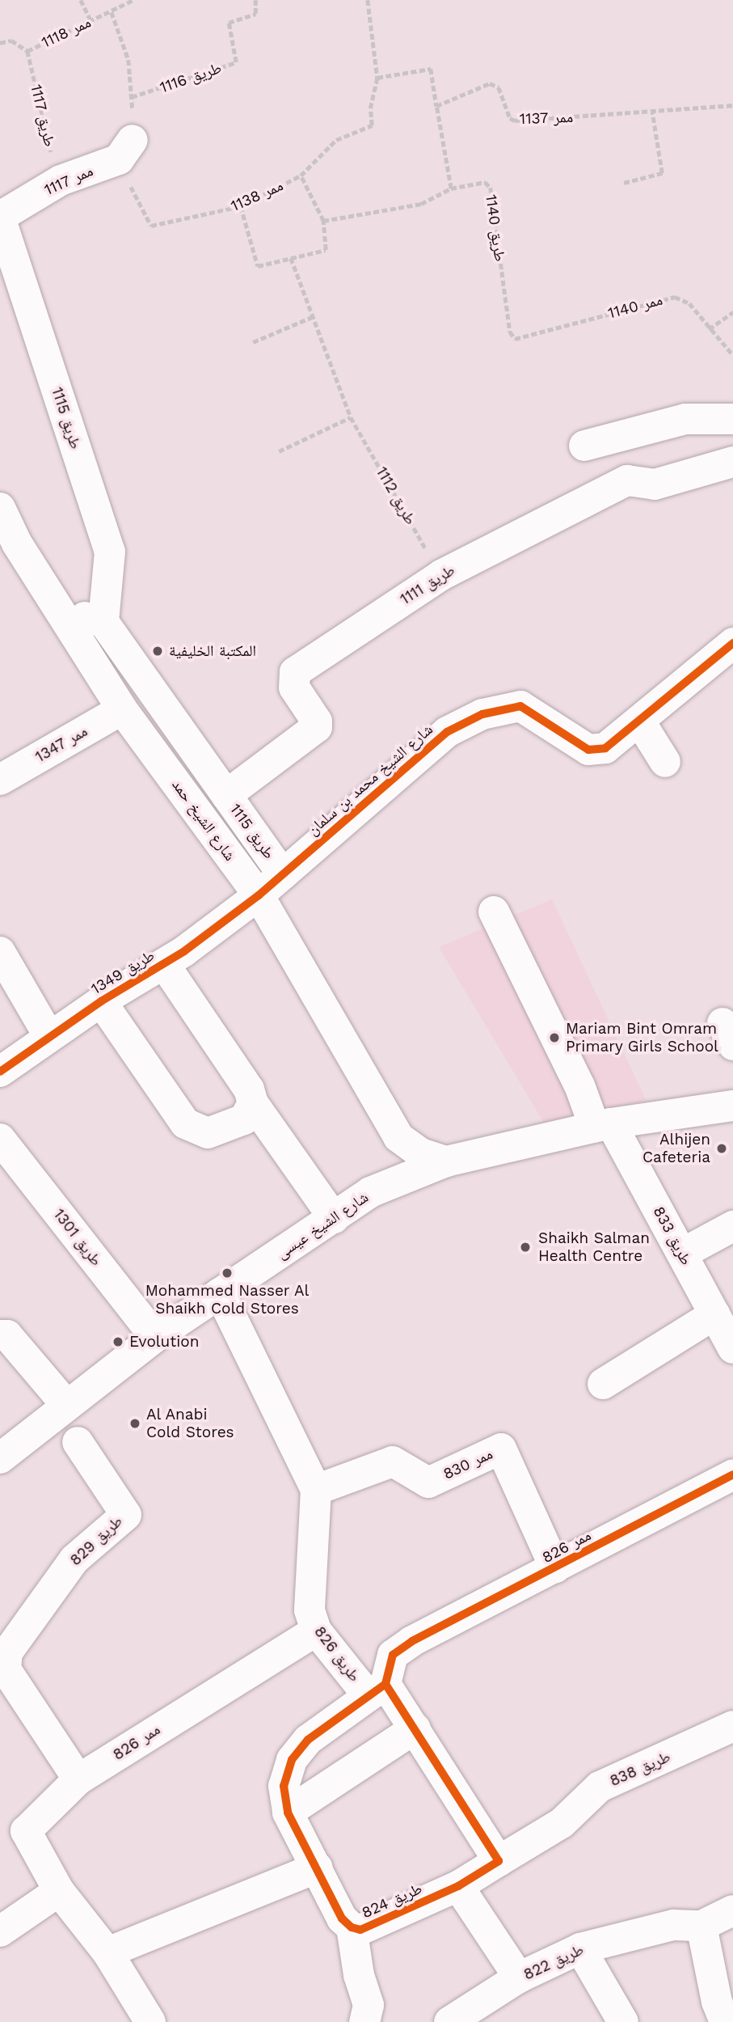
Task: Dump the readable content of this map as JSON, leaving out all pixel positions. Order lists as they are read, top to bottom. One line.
{"streets":{"street":["ممر 1117","طريق 1115","طريق 1111","ممر 1347","شارع الشيخ محمد بن سلمان","شارع الشيخ حمد","طريق 1349","شارع الشيخ عيسى","طريق 833","طريق 1301","ممر 830","طريق 829","ممر 826","طريق 826","طريق 838","طريق 824","طريق 822"],"path":["ممر 1118","طريق 1116","طريق 1117","ممر 1137","ممر 1138","طريق 1140","ممر 1140","طريق 1112"]},"crossings":[["ممر 1118","طريق 1117"],["طريق 1117","ممر 1117"],["ممر 1117","ممر 1138"],["ممر 1117","طريق 1115"],["طريق 1140","ممر 1140"],["طريق 1115","طريق 1111"],["طريق 1115","شارع الشيخ محمد بن سلمان"],["طريق 1112","طريق 1111"],["ممر 1347","شارع الشيخ حمد"],["شارع الشيخ محمد بن سلمان","شارع الشيخ حمد"],["شارع الشيخ محمد بن سلمان","طريق 1349"],["شارع الشيخ حمد","طريق 1349"],["شارع الشيخ حمد","شارع الشيخ عيسى"],["شارع الشيخ عيسى","طريق 833"],["شارع الشيخ عيسى","طريق 1301"],["ممر 830","ممر 826"],["طريق 829","ممر 826"],["ممر 826","طريق 826"],["ممر 826","طريق 824"],["طريق 826","طريق 824"],["طريق 838","طريق 824"]],"places":["المكتبة الخليفية","Mariam Bint Omram Primary Girls School","Alhijen Cafeteria","Shaikh Salman Health Centre","Mohammed Nasser Al Shaikh Cold Stores","Evolution","Al Anabi Cold Stores"]}
